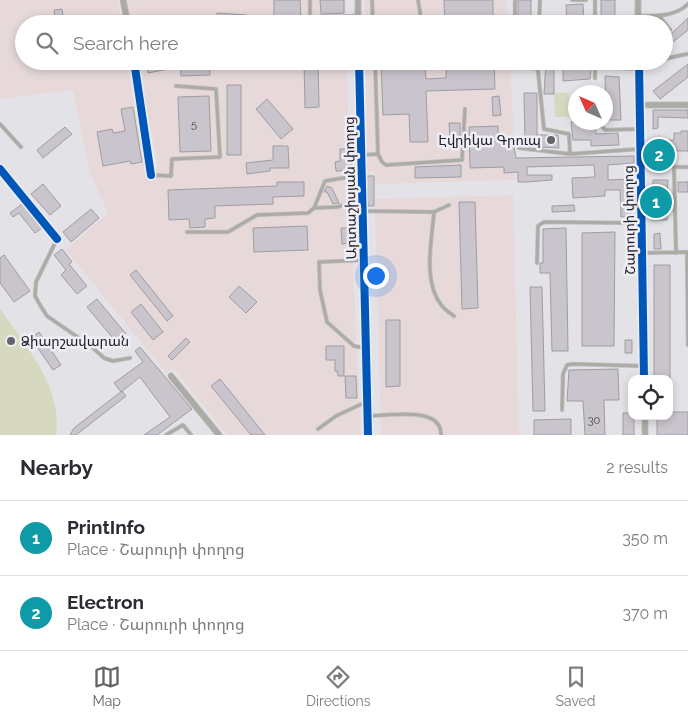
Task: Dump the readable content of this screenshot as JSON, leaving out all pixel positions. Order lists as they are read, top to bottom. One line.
{"streets":{"street":["Արտաշիսյան փողոց","Շարուրի փողոց"]},"places":["Էվրիկա Գրուպ","Ձիարշավարան"],"house_numbers":["5","30"],"north":"top left","page":{"search":"Search here","pins":["2","1"],"heading":["Nearby","2 results"],"list":[{"mark":"1","name":"PrintInfo","note":"Place · Շարուրի փողոց","value":"350 m"},{"mark":"2","name":"Electron","note":"Place · Շարուրի փողոց","value":"370 m"}],"nav":["Map","Directions","Saved"]}}
